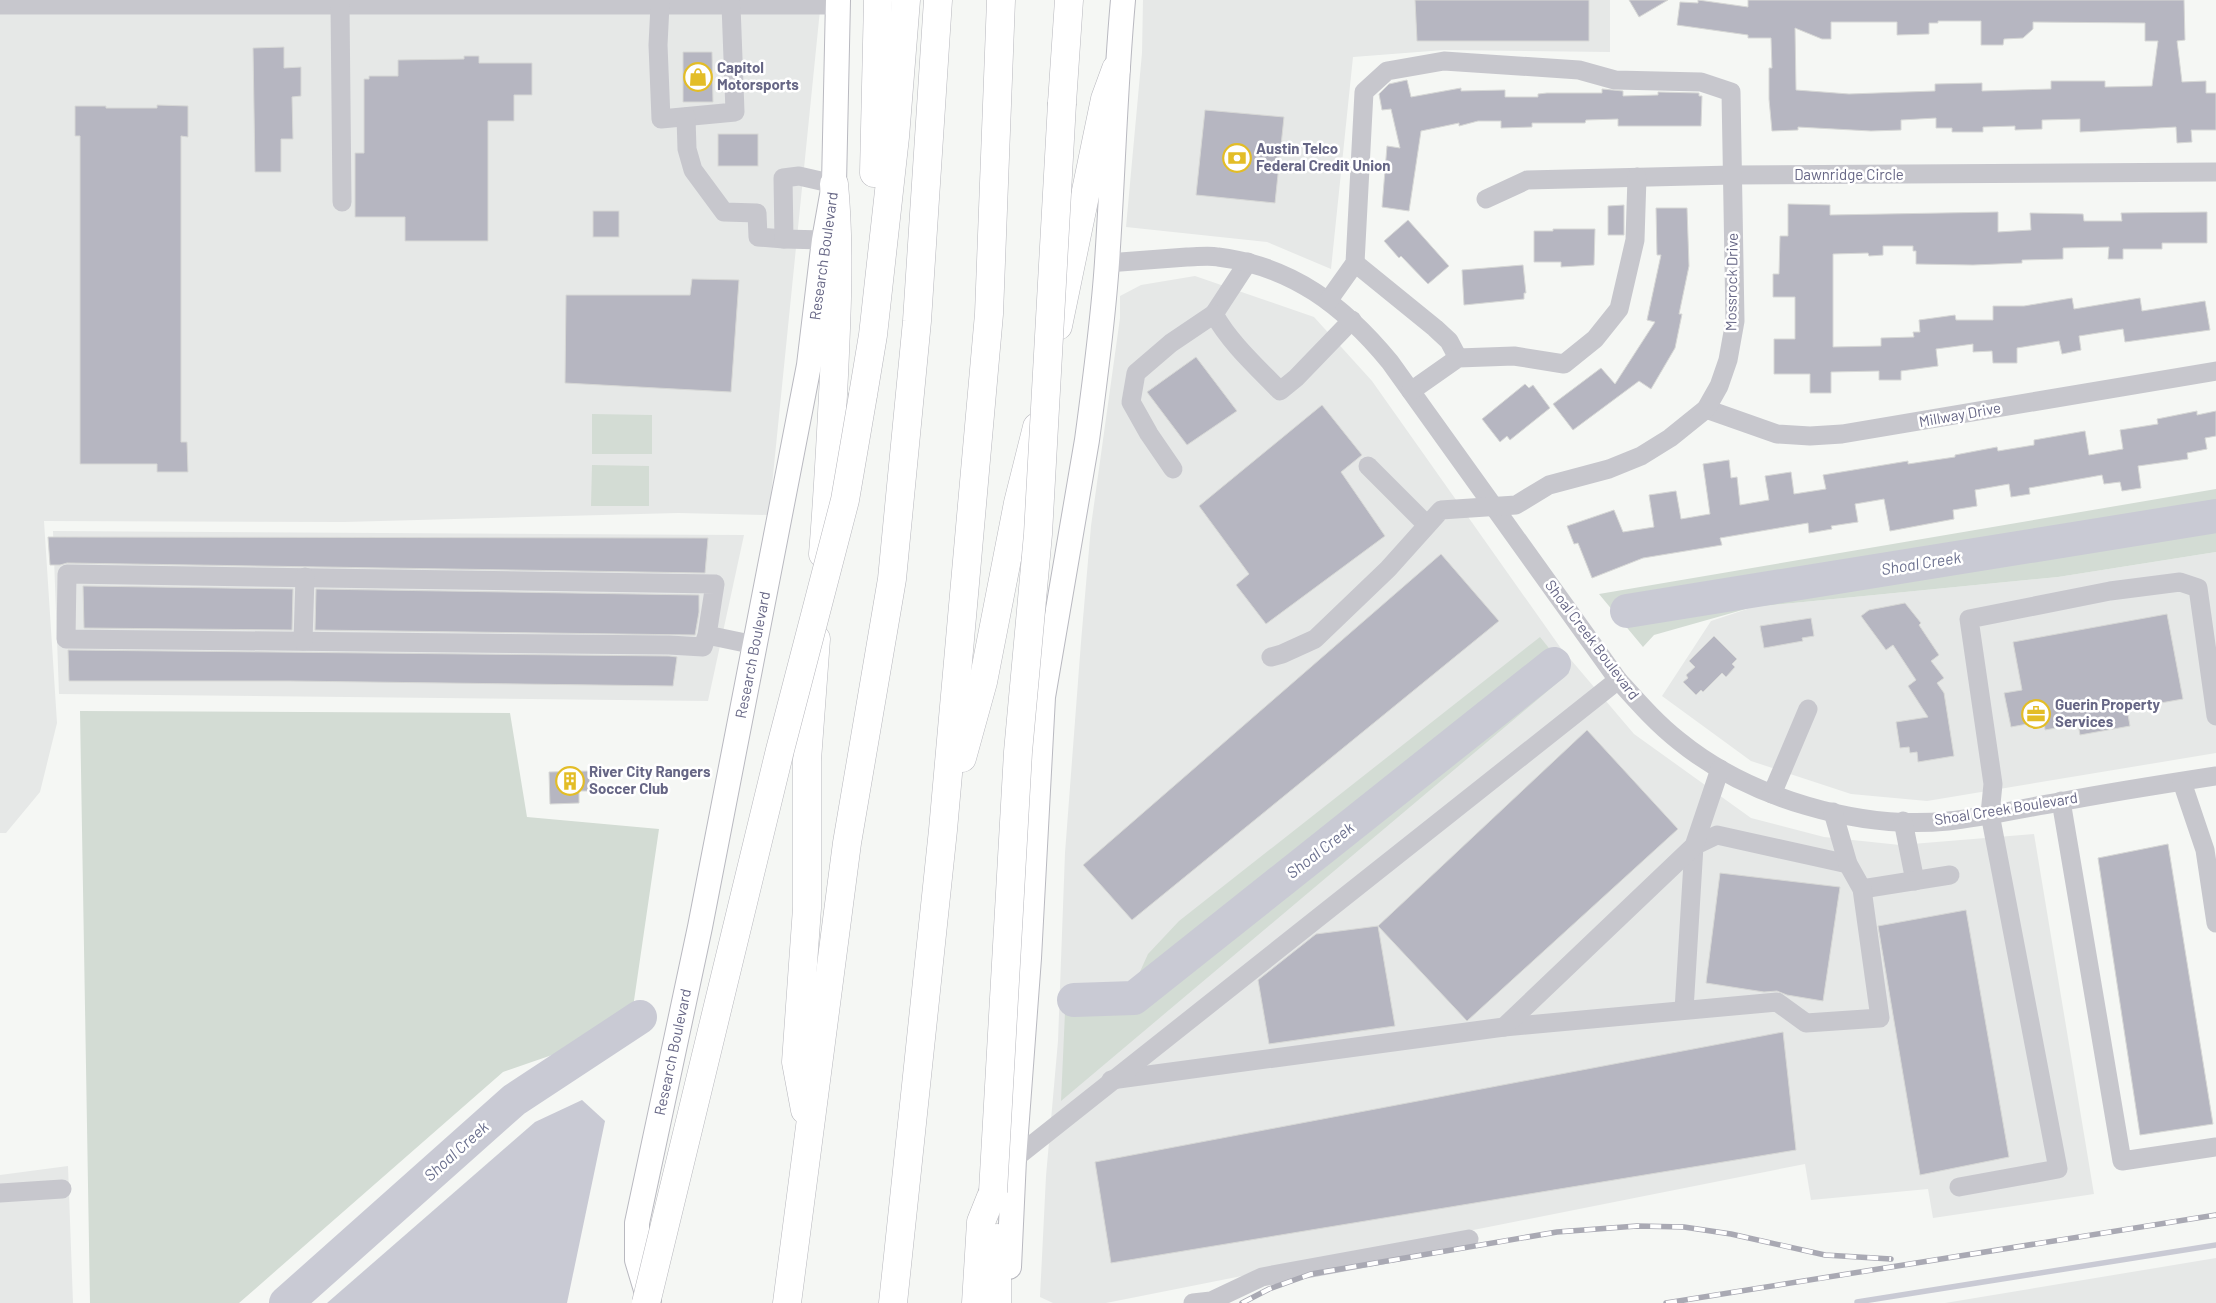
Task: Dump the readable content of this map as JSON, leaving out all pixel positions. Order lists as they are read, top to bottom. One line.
{"streets":{"main road":["Research Boulevard"],"street":["Dawnridge Circle","Mossrock Drive","Millway Drive","Shoal Creek Boulevard"]},"crossings":[["Dawnridge Circle","Mossrock Drive"],["Mossrock Drive","Millway Drive"],["Mossrock Drive","Shoal Creek Boulevard"]],"water":["Shoal Creek"],"places":{"shop":["Capitol Motorsports"],"bank":["Austin Telco Federal Credit Union"],"office":["Guerin Property Services"],"building":["River City Rangers Soccer Club"]}}
